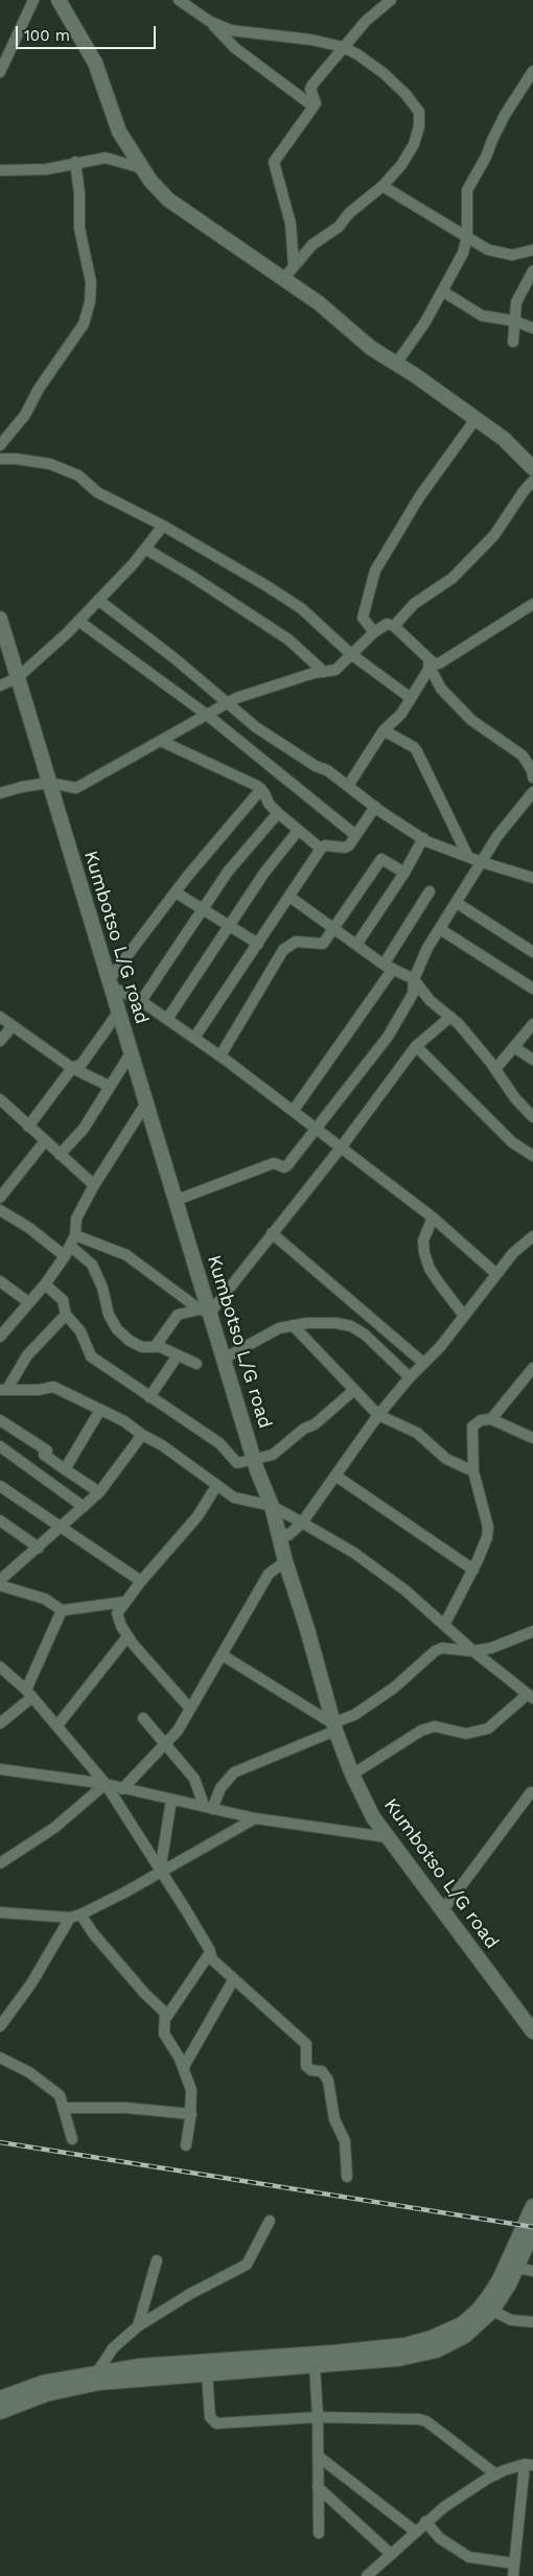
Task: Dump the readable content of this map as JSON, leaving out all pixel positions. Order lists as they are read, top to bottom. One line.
{"streets":{"main road":["Kumbotso L/G road"]},"scale_bar":"100 m"}
